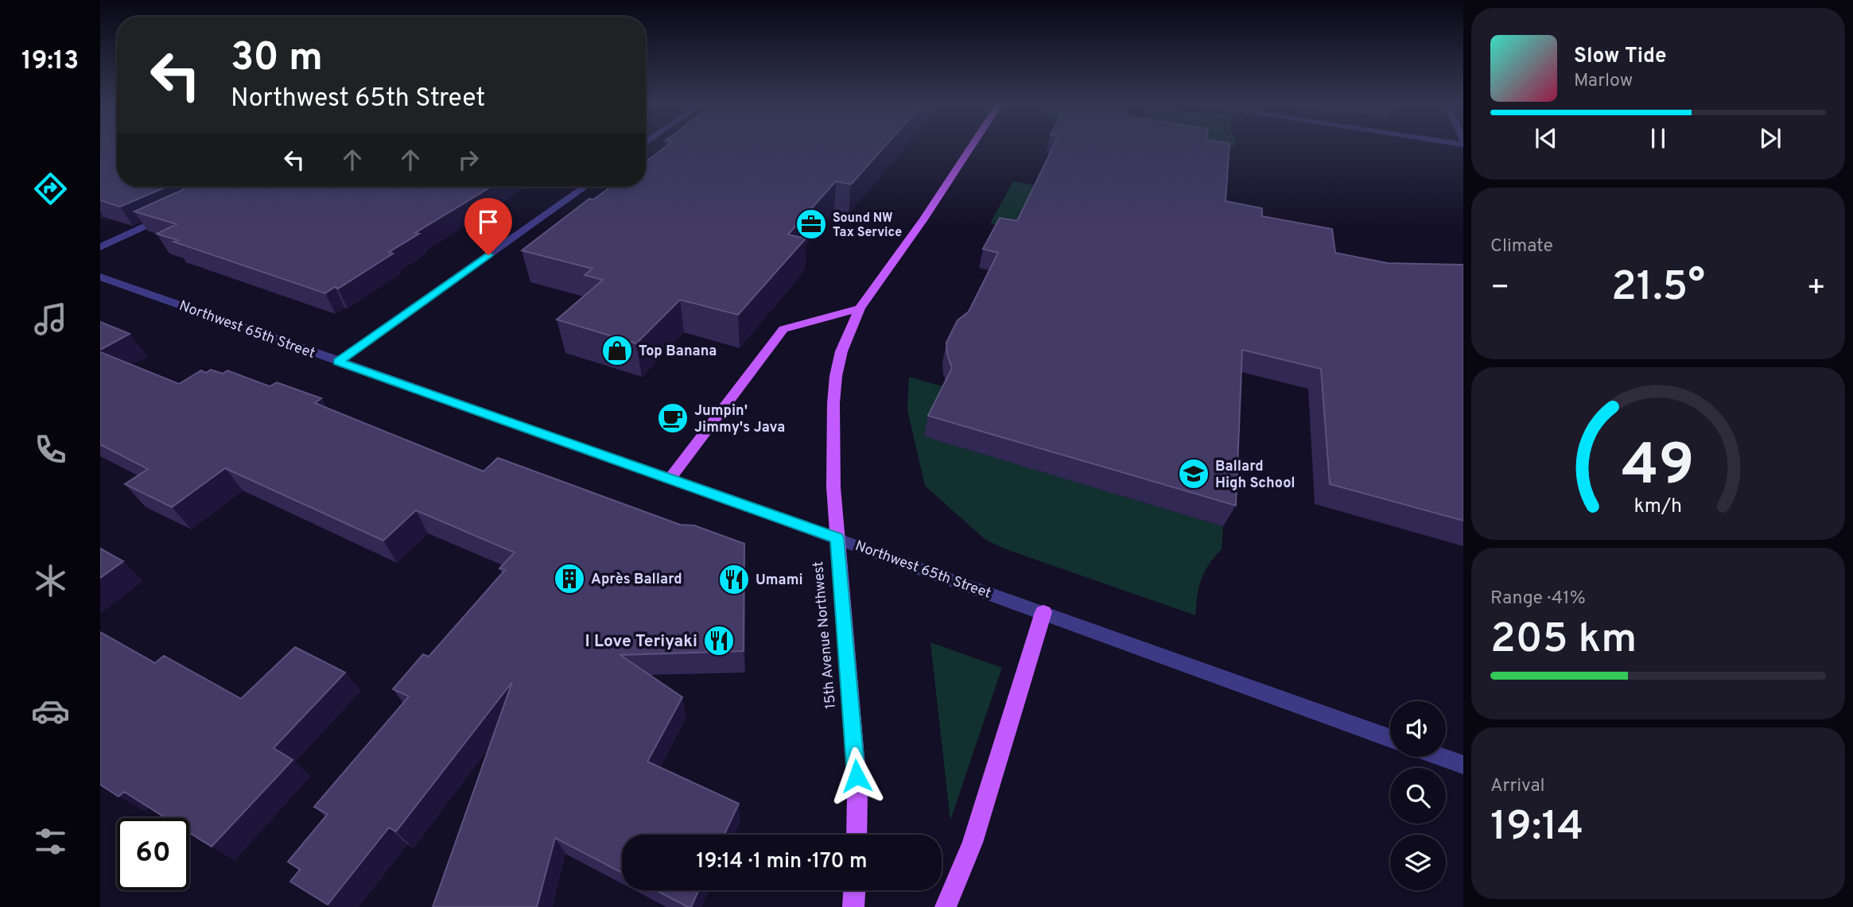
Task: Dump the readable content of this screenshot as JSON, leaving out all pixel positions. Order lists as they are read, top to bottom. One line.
{"streets":{"main road":["15th Avenue Northwest"],"street":["Northwest 65th Street"]},"crossings":[["Northwest 65th Street","15th Avenue Northwest"]],"places":{"office":["Sound NW Tax Service"],"shop":["Top Banana"],"cafe":["Jumpin' Jimmy's Java"],"school or university":["Ballard High School"],"building":["Après Ballard"],"restaurant":["Umami","I Love Teriyaki"]},"page":{"tabs":"19:13","turn":["30 m","Northwest 65th Street"],"song":["Slow Tide","Marlow"],"tile":["Climate",["Range · 41%","205 km"],["Arrival","19:14"]],"heat":["−","21.5°","+"],"limit":"60","trip":"19:14 · 1 min · 170 m","gauge":["49","km/h"]}}
